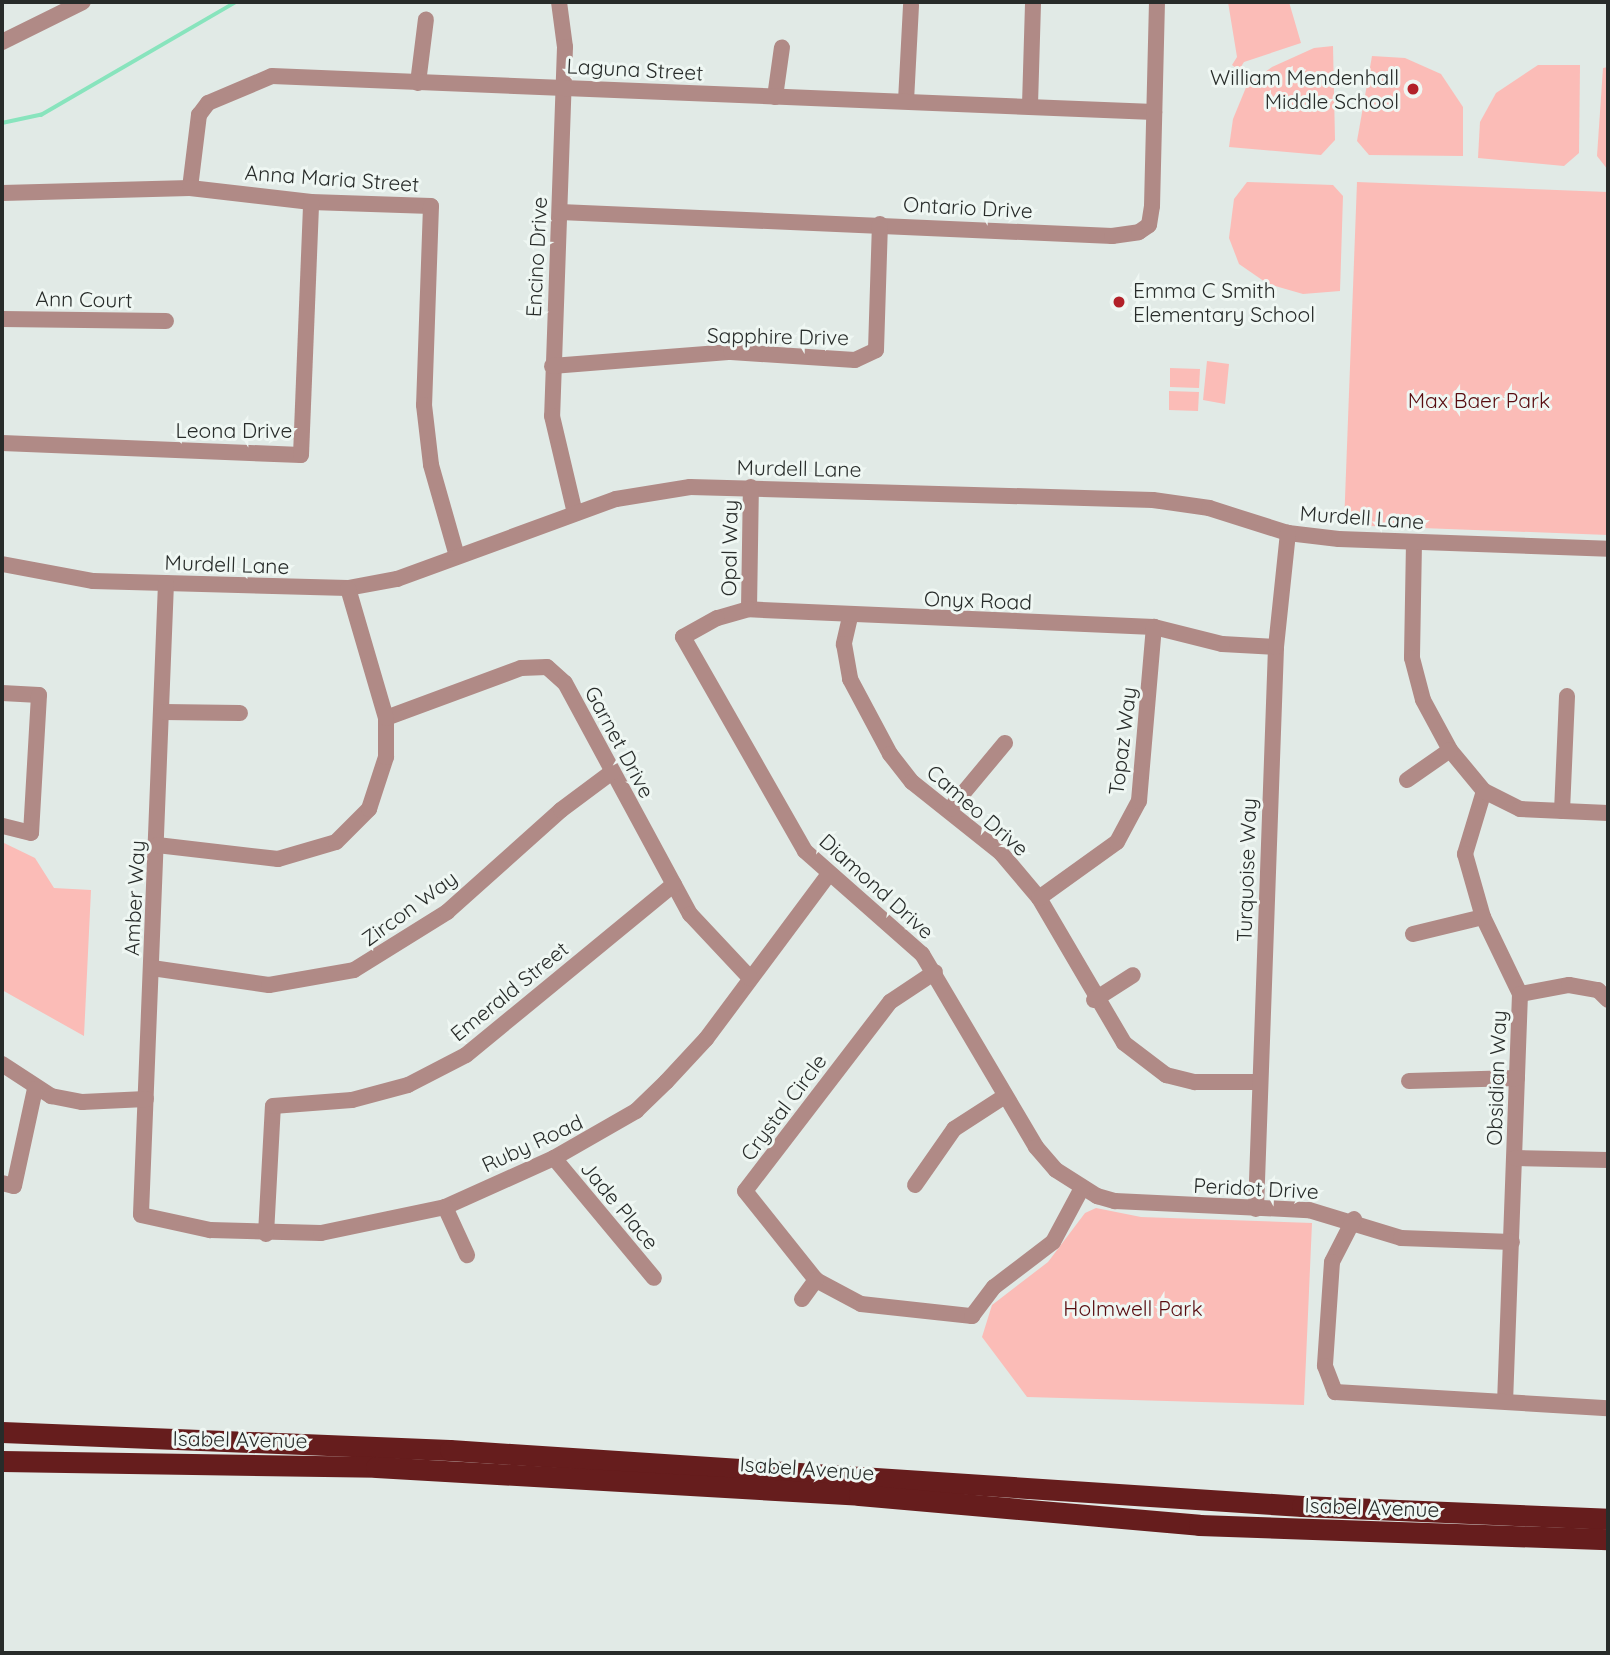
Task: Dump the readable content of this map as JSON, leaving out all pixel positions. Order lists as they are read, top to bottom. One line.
{"streets":{"highway":["Isabel Avenue"],"street":["Laguna Street","Anna Maria Street","Ontario Drive","Encino Drive","Ann Court","Sapphire Drive","Leona Drive","Murdell Lane","Opal Way","Onyx Road","Topaz Way","Garnet Drive","Cameo Drive","Turquoise Way","Diamond Drive","Amber Way","Zircon Way","Emerald Street","Obsidian Way","Crystal Circle","Ruby Road","Peridot Drive","Jade Place"]},"crossings":[["Laguna Street","Anna Maria Street"],["Laguna Street","Ontario Drive"],["Laguna Street","Encino Drive"],["Anna Maria Street","Leona Drive"],["Anna Maria Street","Murdell Lane"],["Ontario Drive","Encino Drive"],["Ontario Drive","Sapphire Drive"],["Encino Drive","Sapphire Drive"],["Encino Drive","Murdell Lane"],["Murdell Lane","Opal Way"],["Murdell Lane","Turquoise Way"],["Murdell Lane","Amber Way"],["Opal Way","Onyx Road"],["Onyx Road","Topaz Way"],["Onyx Road","Cameo Drive"],["Onyx Road","Turquoise Way"],["Onyx Road","Diamond Drive"],["Topaz Way","Cameo Drive"],["Garnet Drive","Zircon Way"],["Garnet Drive","Emerald Street"],["Garnet Drive","Ruby Road"],["Cameo Drive","Turquoise Way"],["Turquoise Way","Peridot Drive"],["Diamond Drive","Crystal Circle"],["Diamond Drive","Ruby Road"],["Diamond Drive","Peridot Drive"],["Amber Way","Zircon Way"],["Amber Way","Ruby Road"],["Emerald Street","Ruby Road"],["Obsidian Way","Peridot Drive"],["Crystal Circle","Peridot Drive"],["Ruby Road","Jade Place"]],"parks":["Max Baer Park","Holmwell Park"],"places":["William Mendenhall Middle School","Emma C Smith Elementary School"]}
